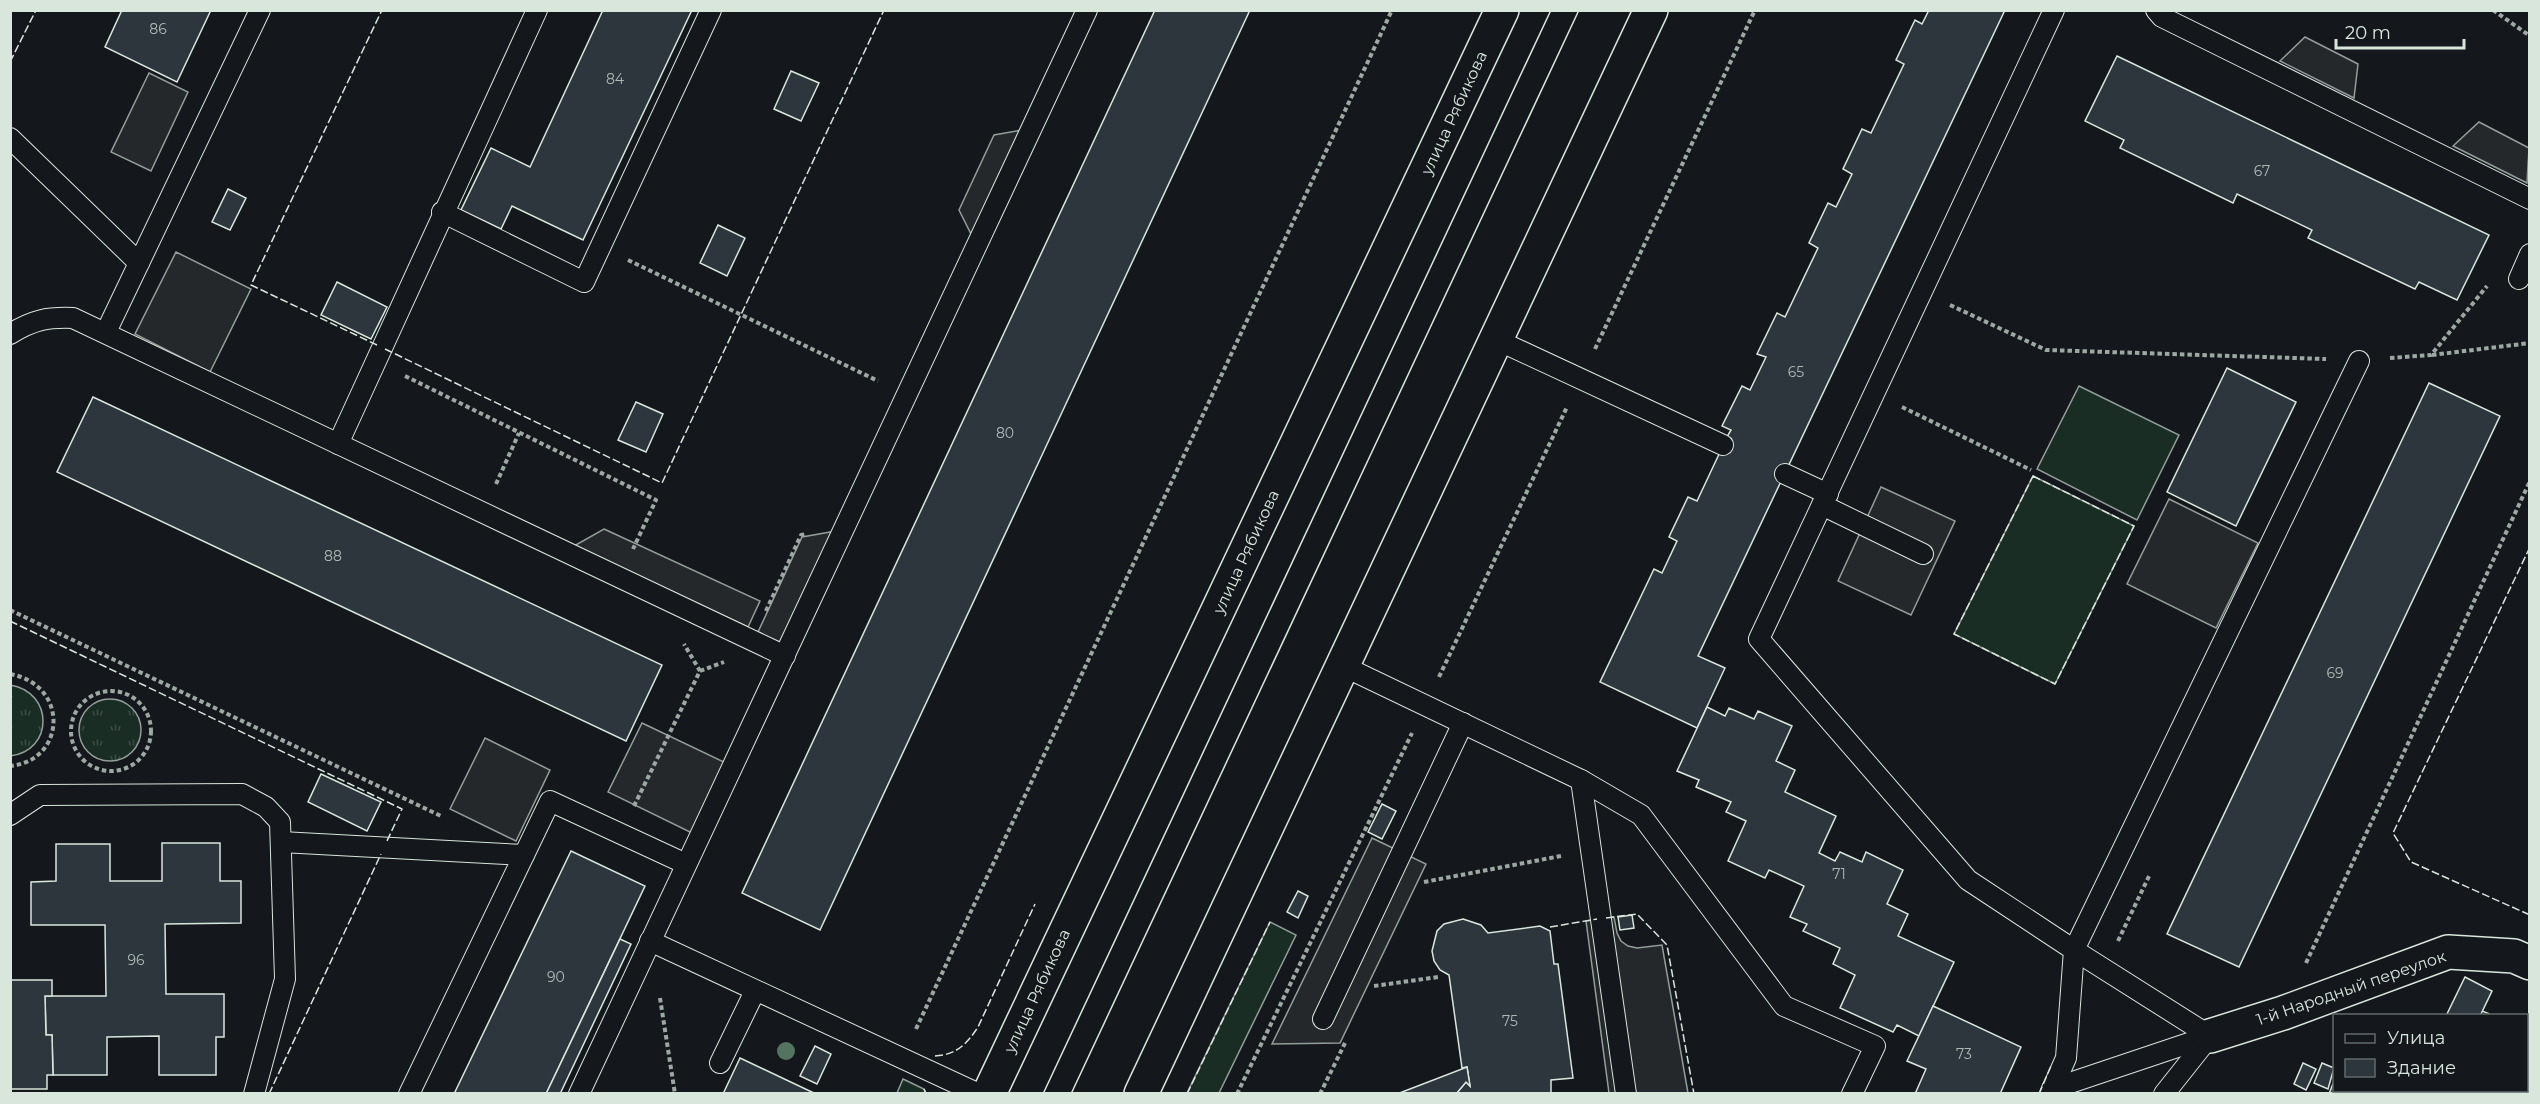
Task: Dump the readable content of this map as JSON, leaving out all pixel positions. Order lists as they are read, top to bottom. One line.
{"streets":{"main road":["улица Рябикова","1-й Народный переулок"]},"house_numbers":["86","84","67","65","80","88","69","71","96","90","75","73"],"legend":["Улица","Здание"],"scale_bar":"20 m"}
